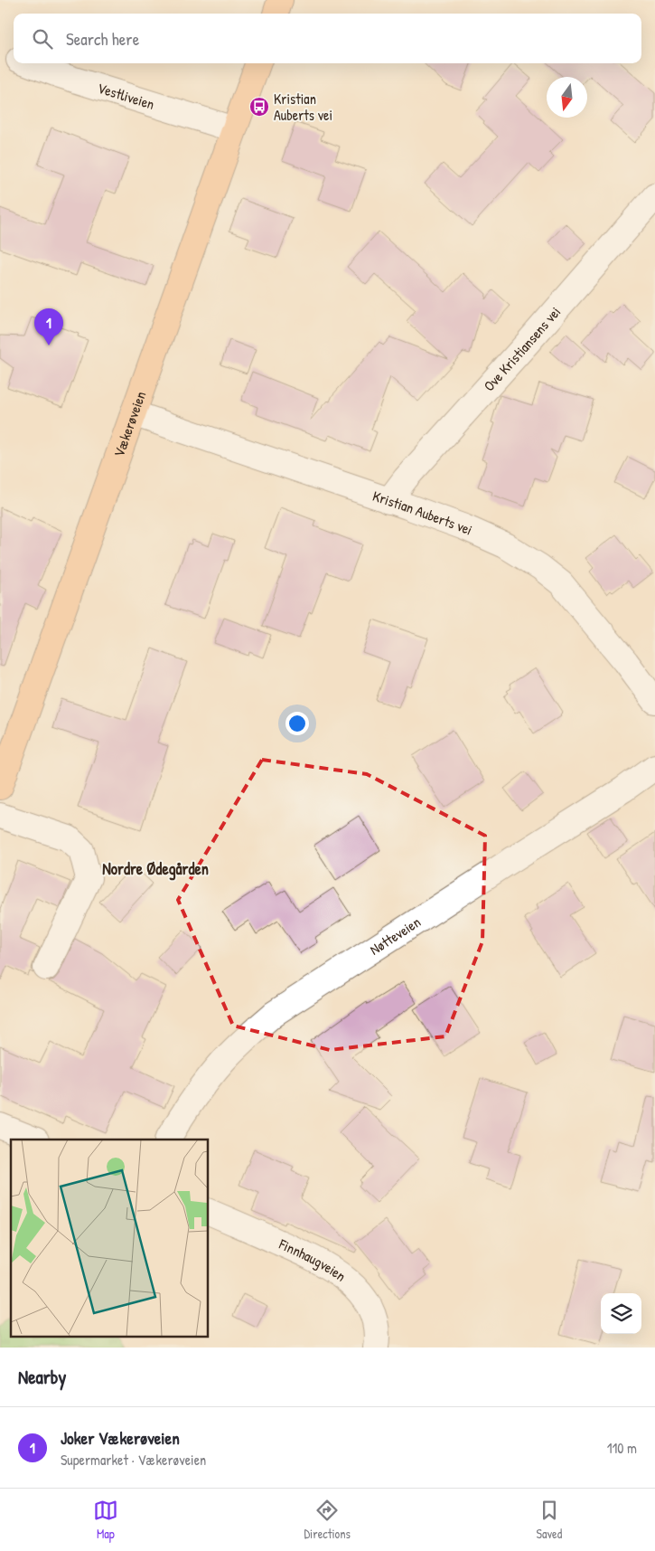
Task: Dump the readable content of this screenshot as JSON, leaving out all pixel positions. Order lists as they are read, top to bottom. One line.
{"streets":{"main road":["Vækerøveien"],"street":["Vestliveien","Ove Kristiansens vei","Kristian Auberts vei","Nøtteveien","Finnhaugveien"]},"crossings":[["Vestliveien","Vækerøveien"],["Ove Kristiansens vei","Kristian Auberts vei"],["Vækerøveien","Kristian Auberts vei"]],"districts":["Nordre Ødegården"],"places":{"bus stop":["Kristian Auberts vei"]},"north":"bottom","page":{"search":"Search here","pins":"1","heading":"Nearby","list":[{"mark":"1","name":"Joker Vækerøveien","note":"Supermarket · Vækerøveien","value":"110 m"}],"nav":["Map","Directions","Saved"]}}
